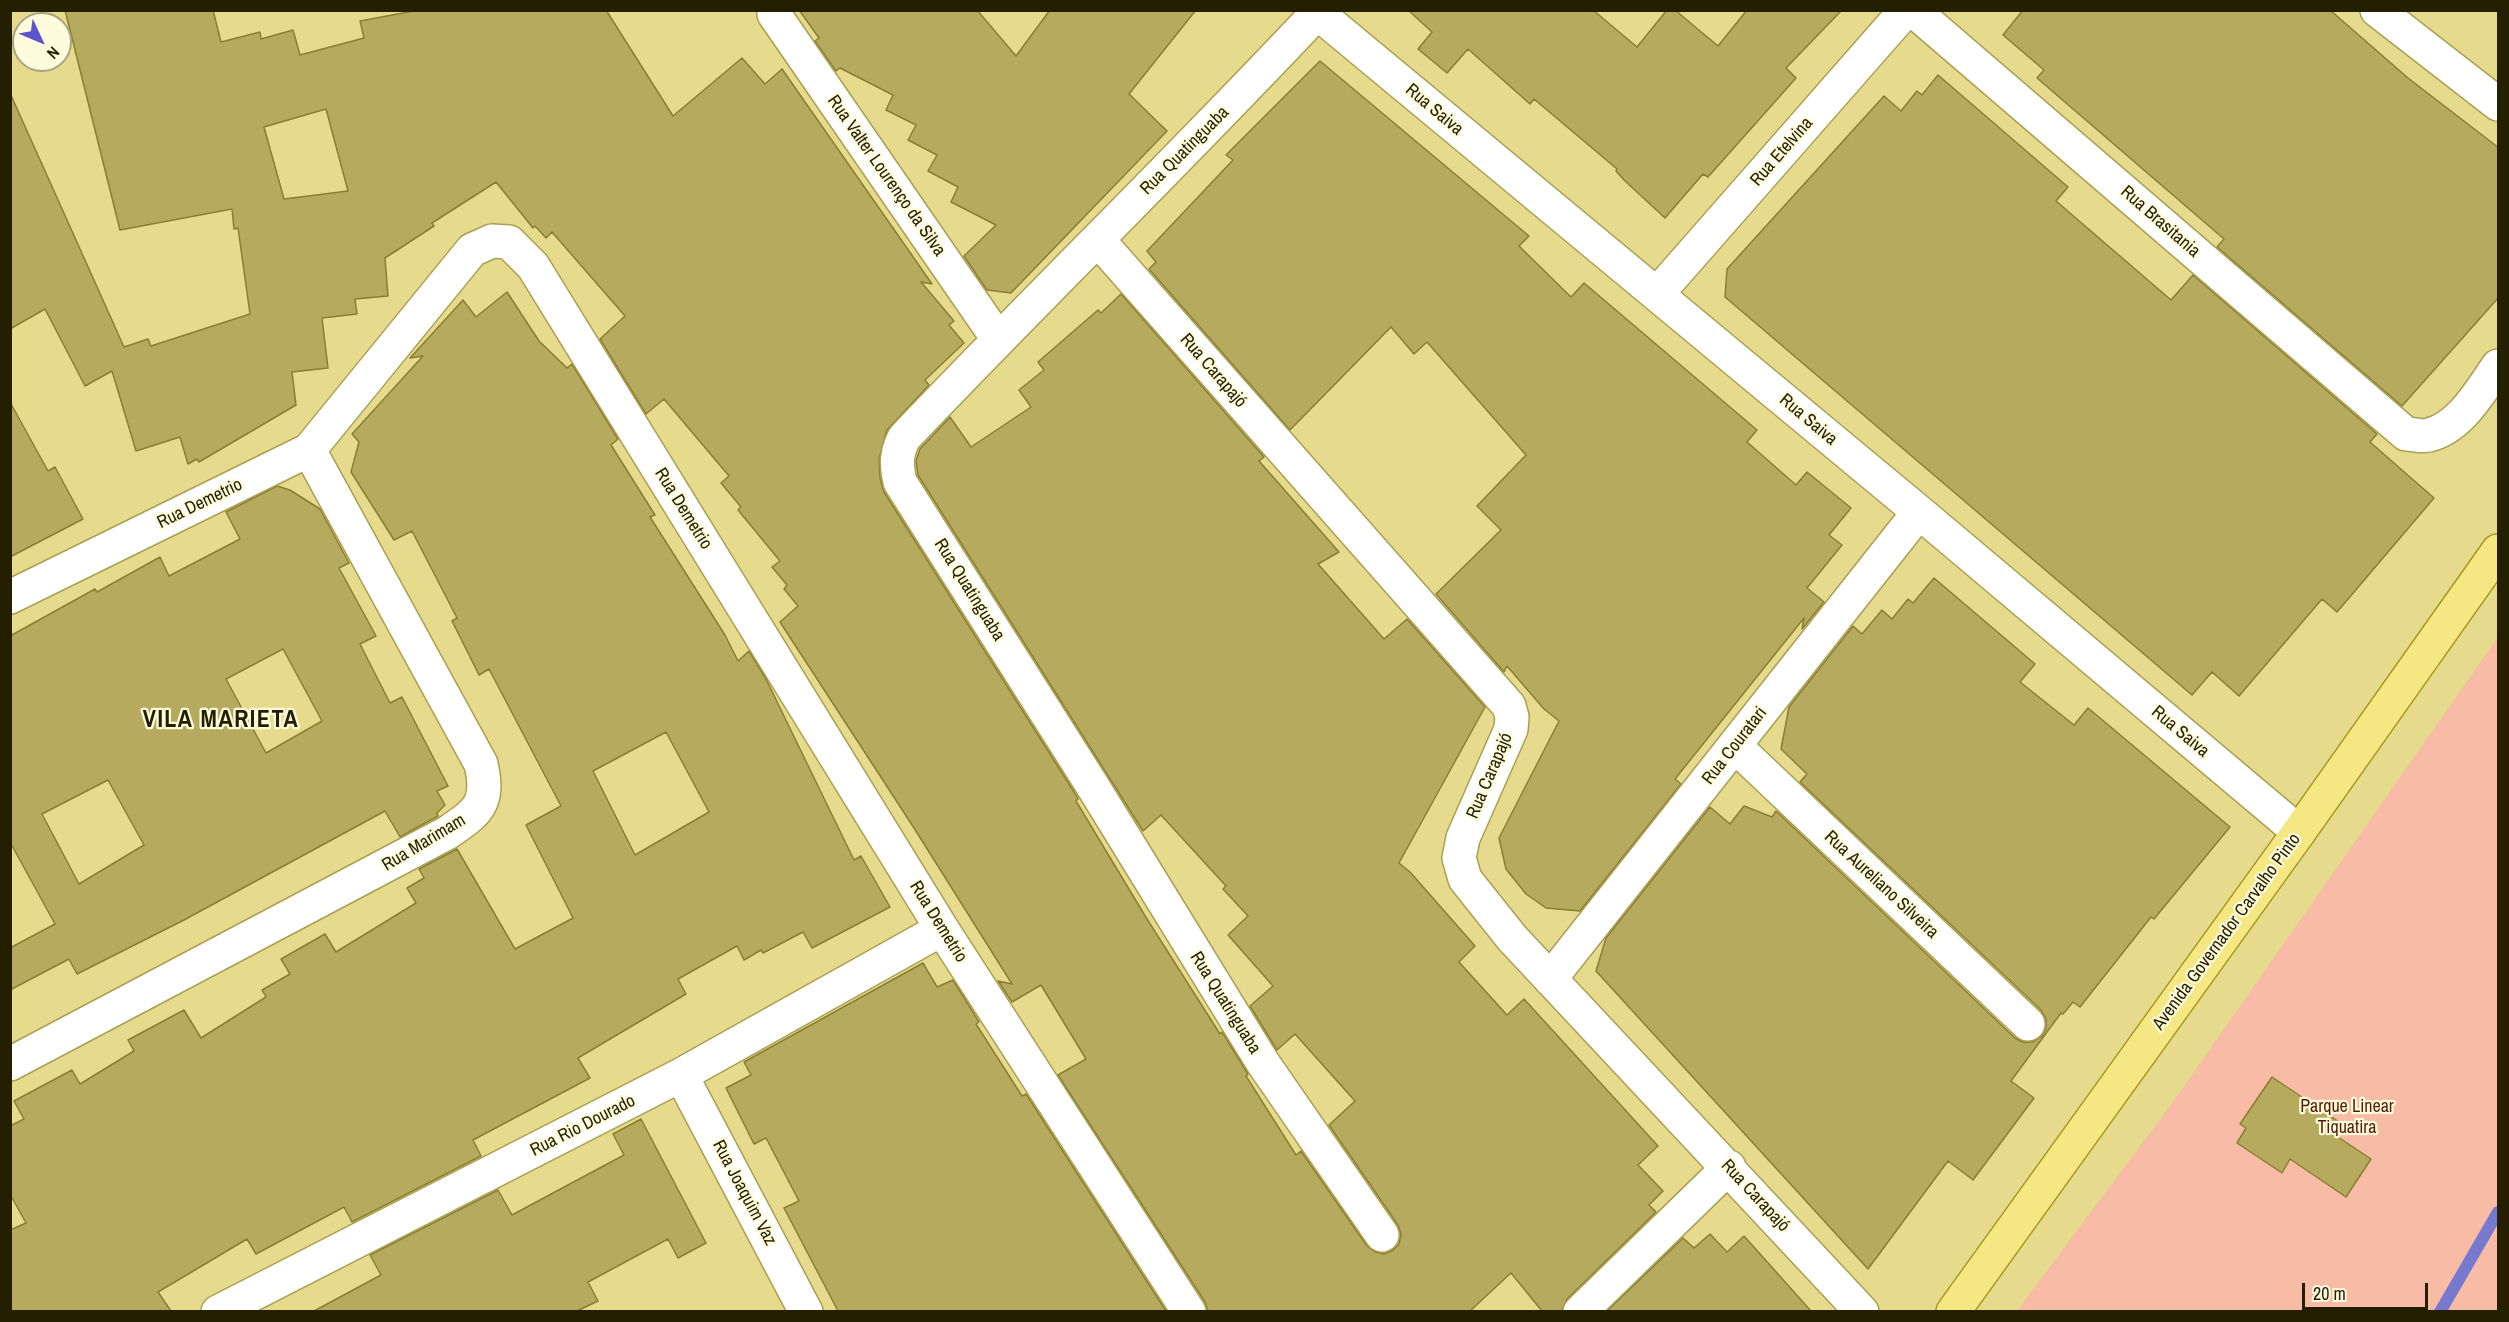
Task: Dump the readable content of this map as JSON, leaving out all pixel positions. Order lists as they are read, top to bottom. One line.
{"streets":{"main road":["Avenida Governador Carvalho Pinto"],"street":["Rua Saiva","Rua Quatinguaba","Rua Etelvina","Rua Valter Lourenço da Silva","Rua Brasitania","Rua Carapajó","Rua Demetrio","Rua Couratari","Rua Marimam","Rua Aureliano Silveira","Rua Rio Dourado","Rua Joaquim Vaz"]},"crossings":[["Rua Saiva","Rua Quatinguaba"],["Rua Saiva","Rua Etelvina"],["Rua Saiva","Rua Couratari"],["Rua Saiva","Avenida Governador Carvalho Pinto"],["Rua Quatinguaba","Rua Valter Lourenço da Silva"],["Rua Quatinguaba","Rua Carapajó"],["Rua Carapajó","Rua Couratari"],["Rua Demetrio","Rua Marimam"],["Rua Demetrio","Rua Rio Dourado"],["Rua Couratari","Rua Aureliano Silveira"],["Rua Rio Dourado","Rua Joaquim Vaz"]],"districts":["VILA MARIETA"],"parks":["Parque Linear Tiquatira"],"scale_bar":"20 m","north":"bottom right"}
